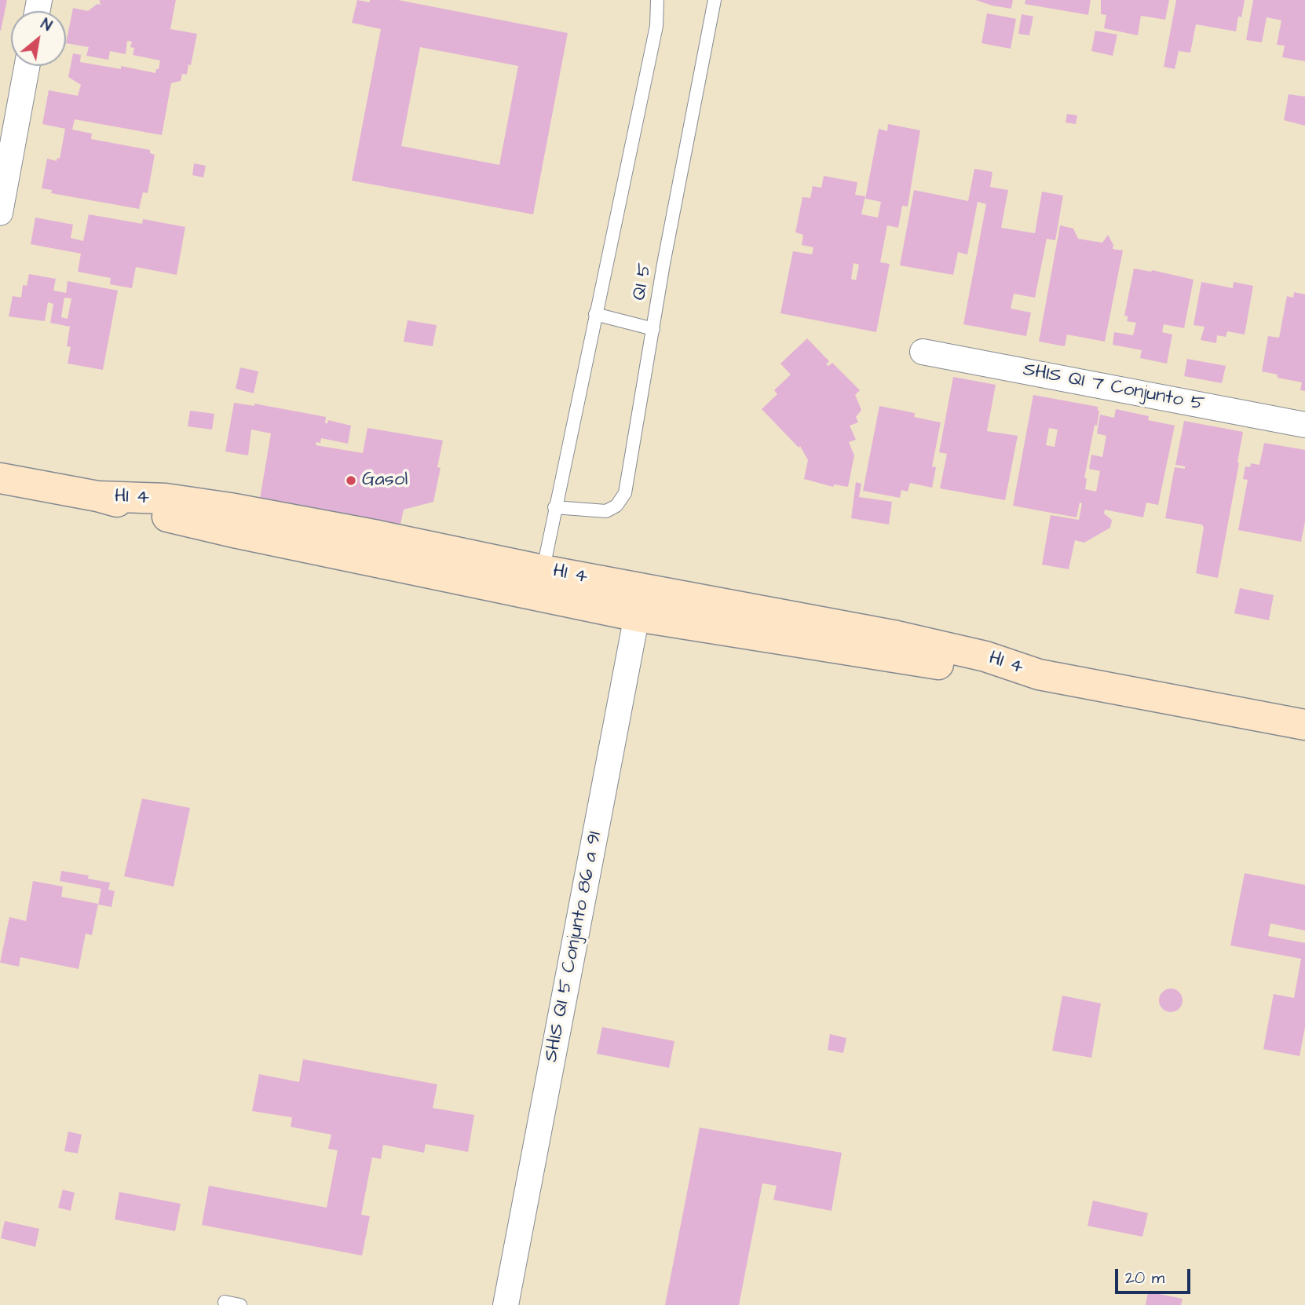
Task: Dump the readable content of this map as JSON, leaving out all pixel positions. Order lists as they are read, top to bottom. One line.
{"streets":{"street":["SHIS QI 7 Conjunto 5","HI 4","SHIS QI 5 Conjunto 86 a 91"],"lane":["QI 5"]},"crossings":[["QI 5","HI 4"],["HI 4","SHIS QI 5 Conjunto 86 a 91"]],"places":["Gasol"],"scale_bar":"20 m","north":"top right"}
